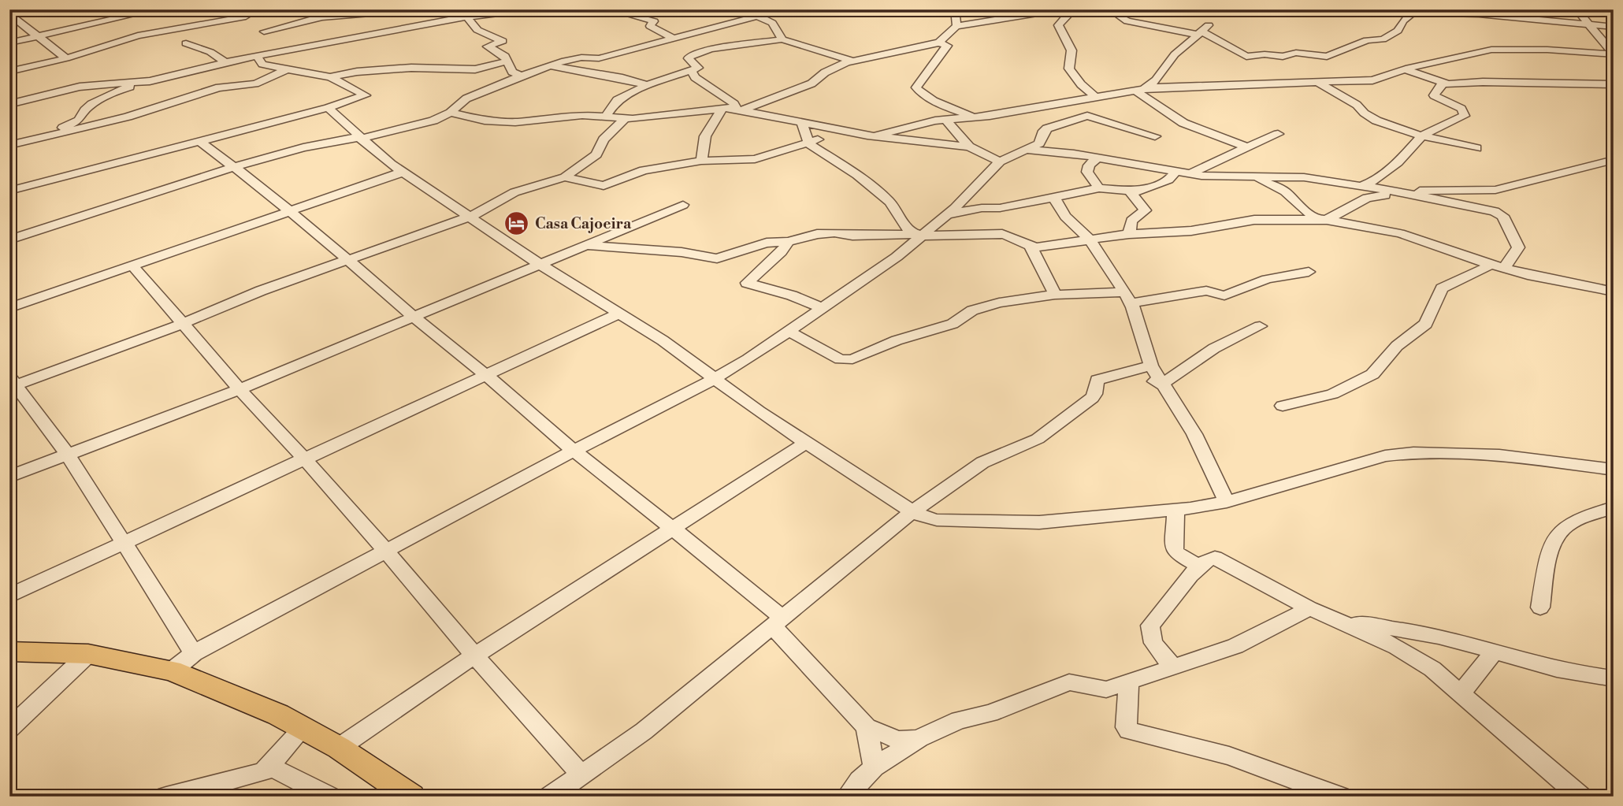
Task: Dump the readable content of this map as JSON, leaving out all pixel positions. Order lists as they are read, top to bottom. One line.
{"places":{"hotel":["Casa Cajoeira"]}}
